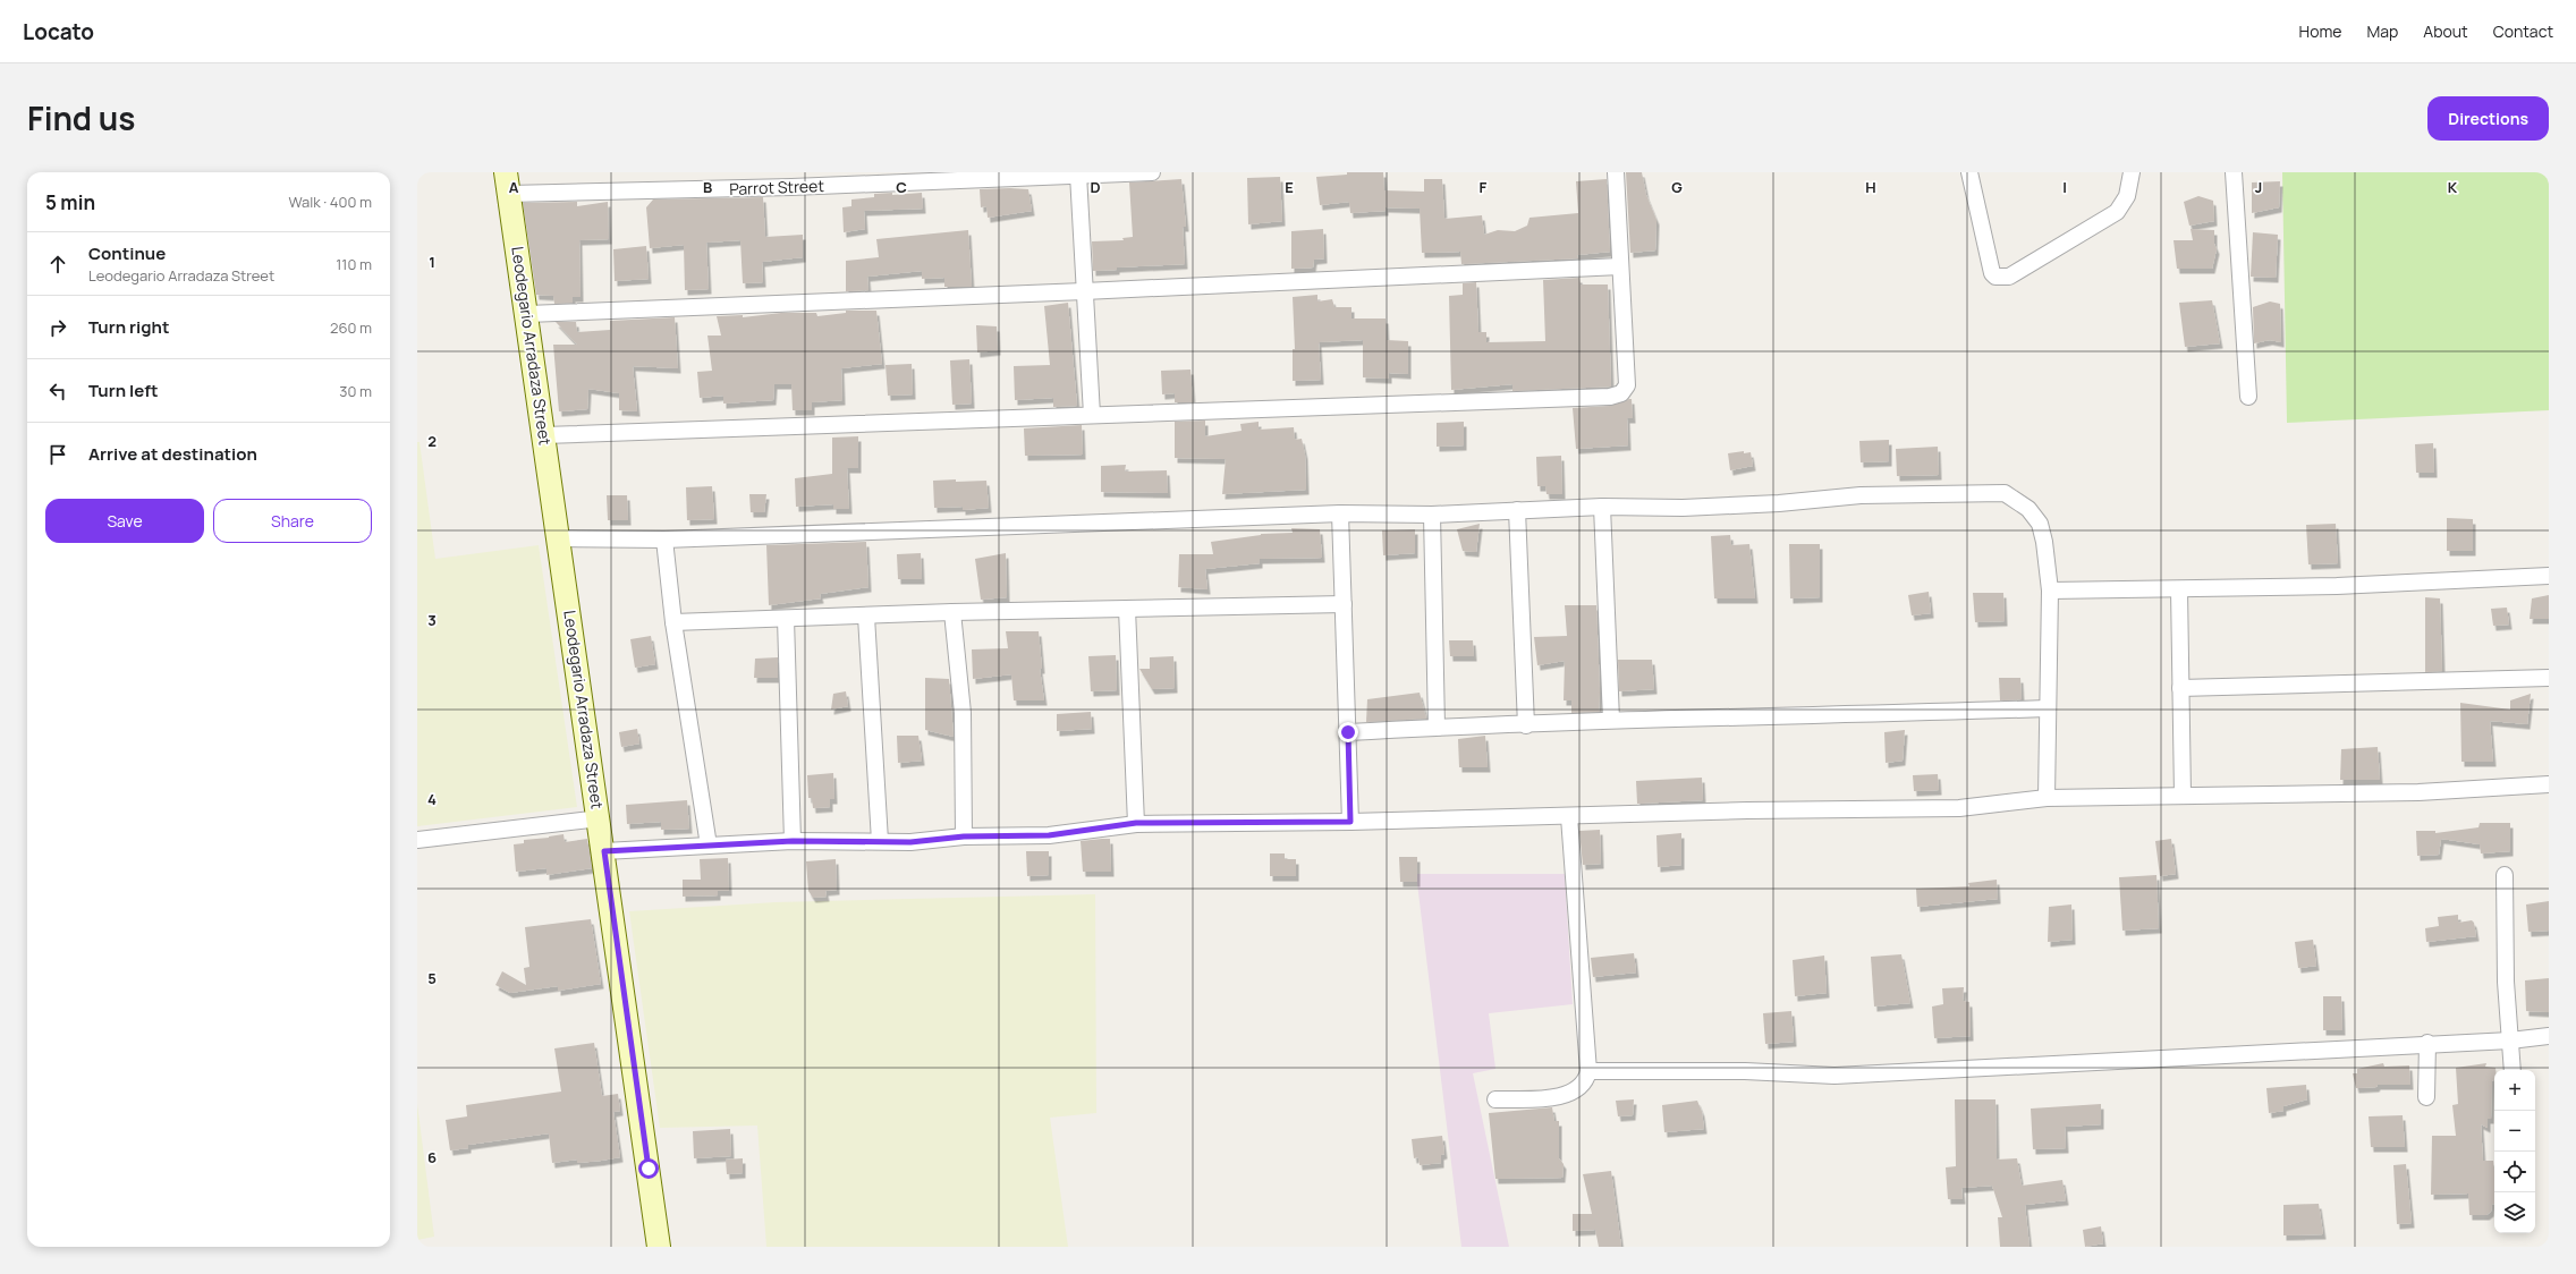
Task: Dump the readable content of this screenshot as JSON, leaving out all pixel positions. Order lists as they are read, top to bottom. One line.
{"streets":{"street":["Parrot Street","Leodegario Arradaza Street"]},"crossings":[["Parrot Street","Leodegario Arradaza Street"]],"page":{"header":"Locato","nav":["Home","Map","About","Contact"],"title":"Find us","buttons":["Directions",["Save","Share"]],"heading":["5 min","Walk · 400 m"],"list":[["Continue","Leodegario Arradaza Street","110 m"],["Turn right","260 m"],["Turn left","30 m"],"Arrive at destination"],"map_buttons":["+","−"]},"grid":{"columns":["A","B","C","D","E","F","G","H","I","J","K"],"rows":["1","2","3","4","5","6"]}}
